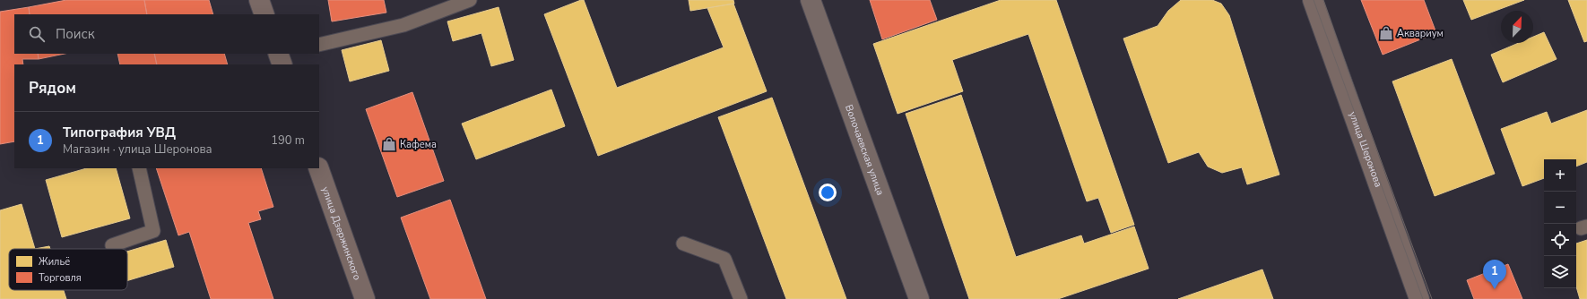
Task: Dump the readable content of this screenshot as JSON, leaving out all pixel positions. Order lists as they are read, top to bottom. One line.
{"streets":{"main road":["Волочаевская улица","улица Шеронова","улица Дзержинского"]},"places":{"shop":["Аквариум","Кафема"]},"legend":["Жильё","Торговля"],"north":"top right","page":{"search":"Поиск","heading":"Рядом","list":[{"mark":"1","name":"Типография УВД","note":"Магазин · улица Шеронова","value":"190 m"}],"map_buttons":["+","−"],"pins":"1"}}
